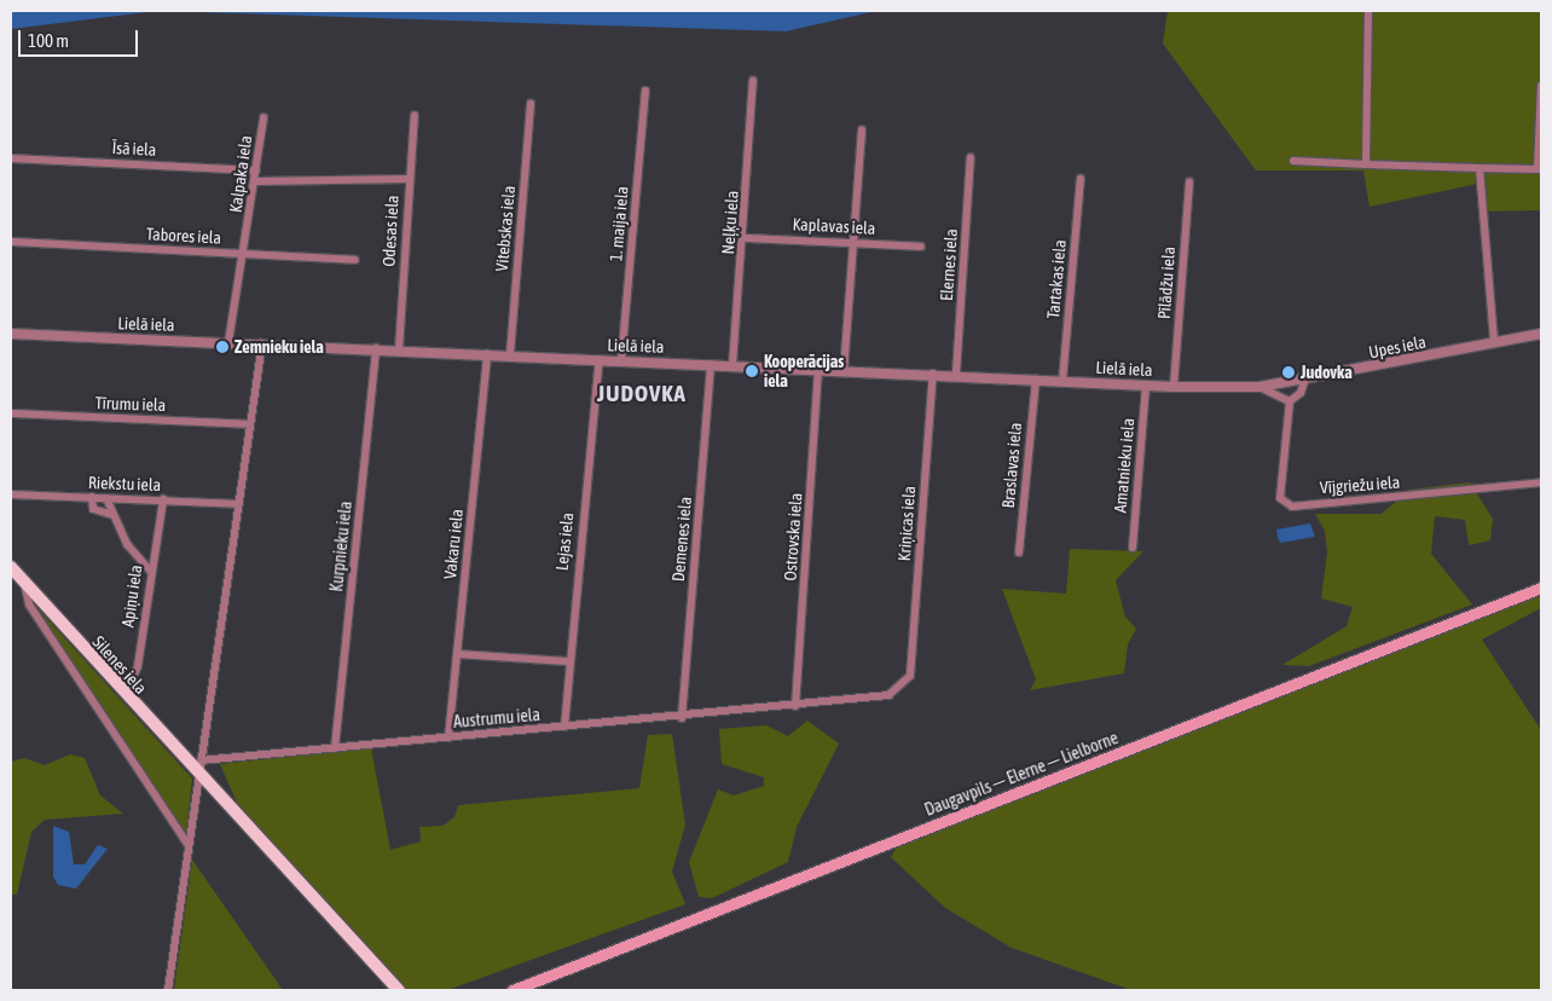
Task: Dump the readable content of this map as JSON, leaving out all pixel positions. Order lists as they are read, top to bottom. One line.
{"streets":{"main road":["Silenes iela","Daugavpils — Elerne — Lielborne"],"street":["Īsā iela","Kalpaka iela","Neļķu iela","1. maija iela","Kaplavas iela","Vitebskas iela","Odesas iela","Tabores iela","Elernes iela","Tartakas iela","Pīlādžu iela","Lielā iela","Upes iela","Tīrumu iela","Braslavas iela","Amatnieku iela","Riekstu iela","Vījgriežu iela","Kriņicas iela","Ostrovska iela","Demenes iela","Lejas iela","Vakaru iela","Kurpnieku iela","Apiņu iela","Austrumu iela"]},"crossings":[["Īsā iela","Kalpaka iela"],["Kalpaka iela","Tabores iela"],["Kalpaka iela","Lielā iela"],["Neļķu iela","Kaplavas iela"],["Neļķu iela","Lielā iela"],["1. maija iela","Lielā iela"],["Vitebskas iela","Lielā iela"],["Odesas iela","Lielā iela"],["Elernes iela","Lielā iela"],["Tartakas iela","Lielā iela"],["Pīlādžu iela","Lielā iela"],["Lielā iela","Upes iela"],["Lielā iela","Braslavas iela"],["Lielā iela","Amatnieku iela"],["Lielā iela","Kriņicas iela"],["Lielā iela","Ostrovska iela"],["Lielā iela","Demenes iela"],["Lielā iela","Lejas iela"],["Lielā iela","Vakaru iela"],["Lielā iela","Kurpnieku iela"],["Riekstu iela","Apiņu iela"],["Kriņicas iela","Austrumu iela"],["Ostrovska iela","Austrumu iela"],["Demenes iela","Austrumu iela"],["Lejas iela","Austrumu iela"],["Vakaru iela","Austrumu iela"],["Kurpnieku iela","Austrumu iela"],["Apiņu iela","Silenes iela"]],"districts":["JUDOVKA"],"places":["Zemnieku iela","Kooperācijas iela","Judovka"],"scale_bar":"100 m"}
